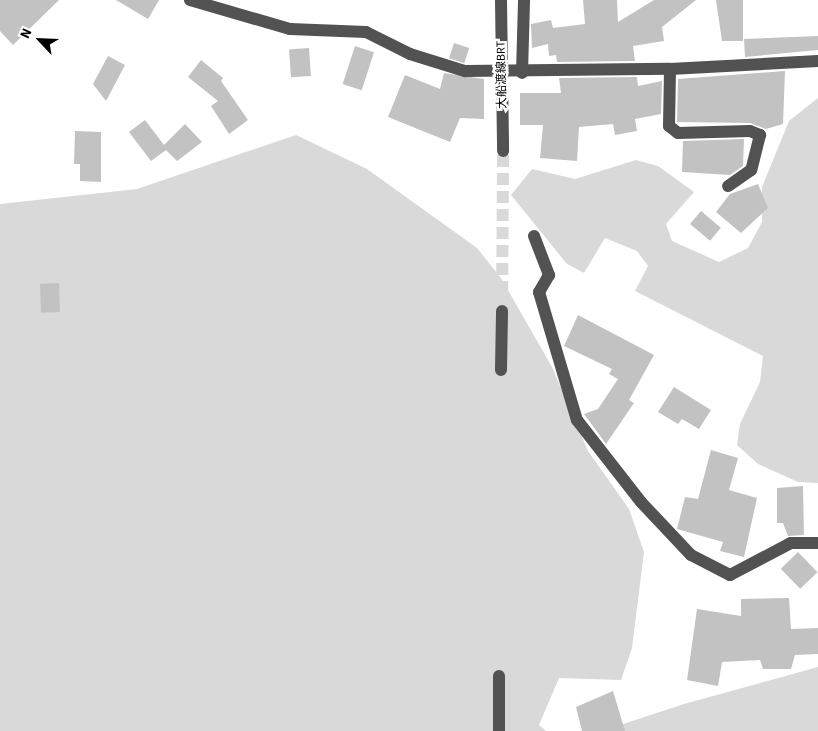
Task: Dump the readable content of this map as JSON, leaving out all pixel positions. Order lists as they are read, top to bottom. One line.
{"streets":{"street":["大船渡線BRT"]},"north":"top left"}
